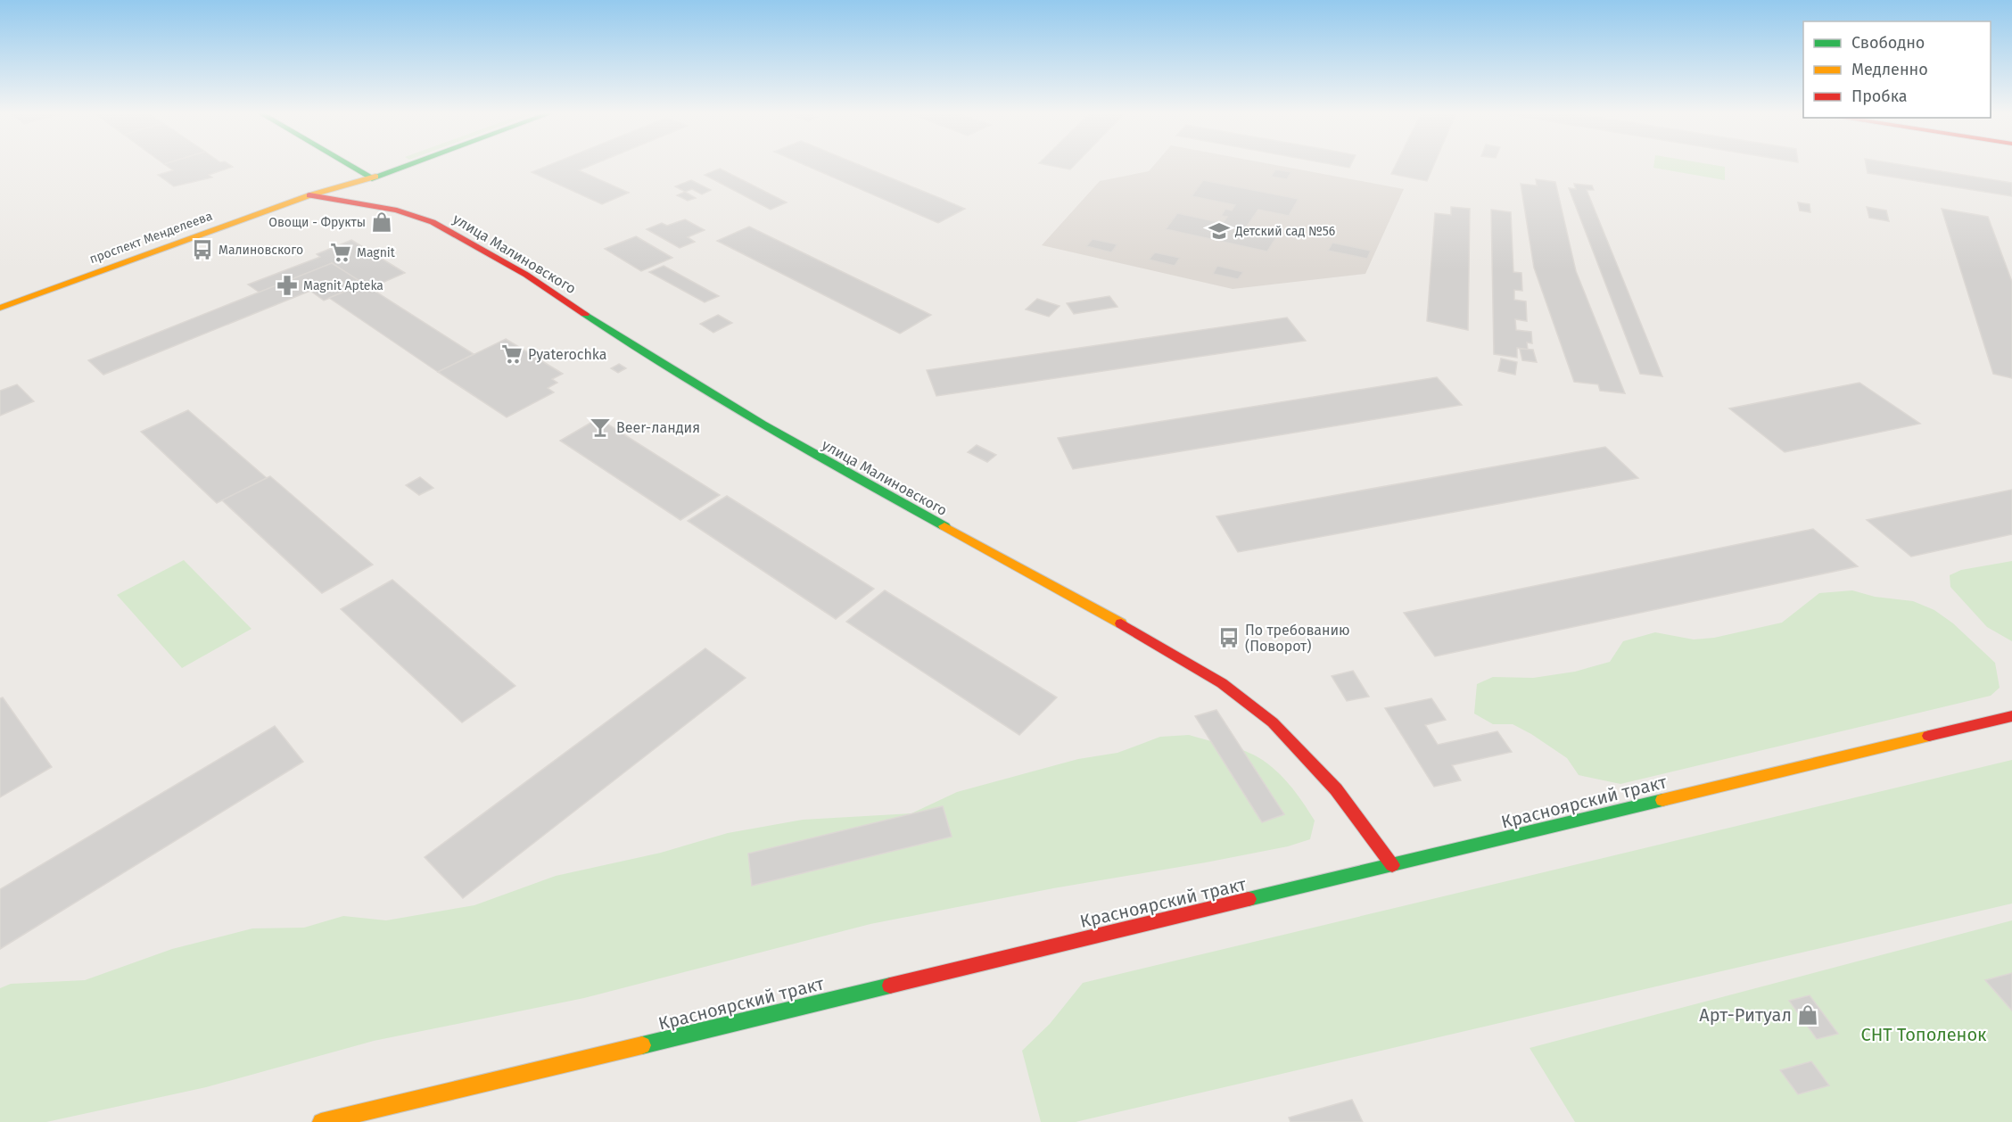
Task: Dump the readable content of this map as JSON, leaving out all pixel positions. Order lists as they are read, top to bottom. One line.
{"streets":{"street":["проспект Менделеева","улица Малиновского","Красноярский тракт"]},"crossings":[["проспект Менделеева","улица Малиновского"],["улица Малиновского","Красноярский тракт"]],"parks":["СНТ Тополенок"],"places":{"shop":["Овощи - Фрукты","Арт-Ритуал"],"school or university":["Детский сад №56"],"bus stop":["Малиновского","По требованию (Поворот)"],"supermarket":["Magnit","Pyaterochka"],"pharmacy":["Magnit Apteka"],"bar":["Beer-ландия"]},"legend":["Свободно","Медленно","Пробка"]}
